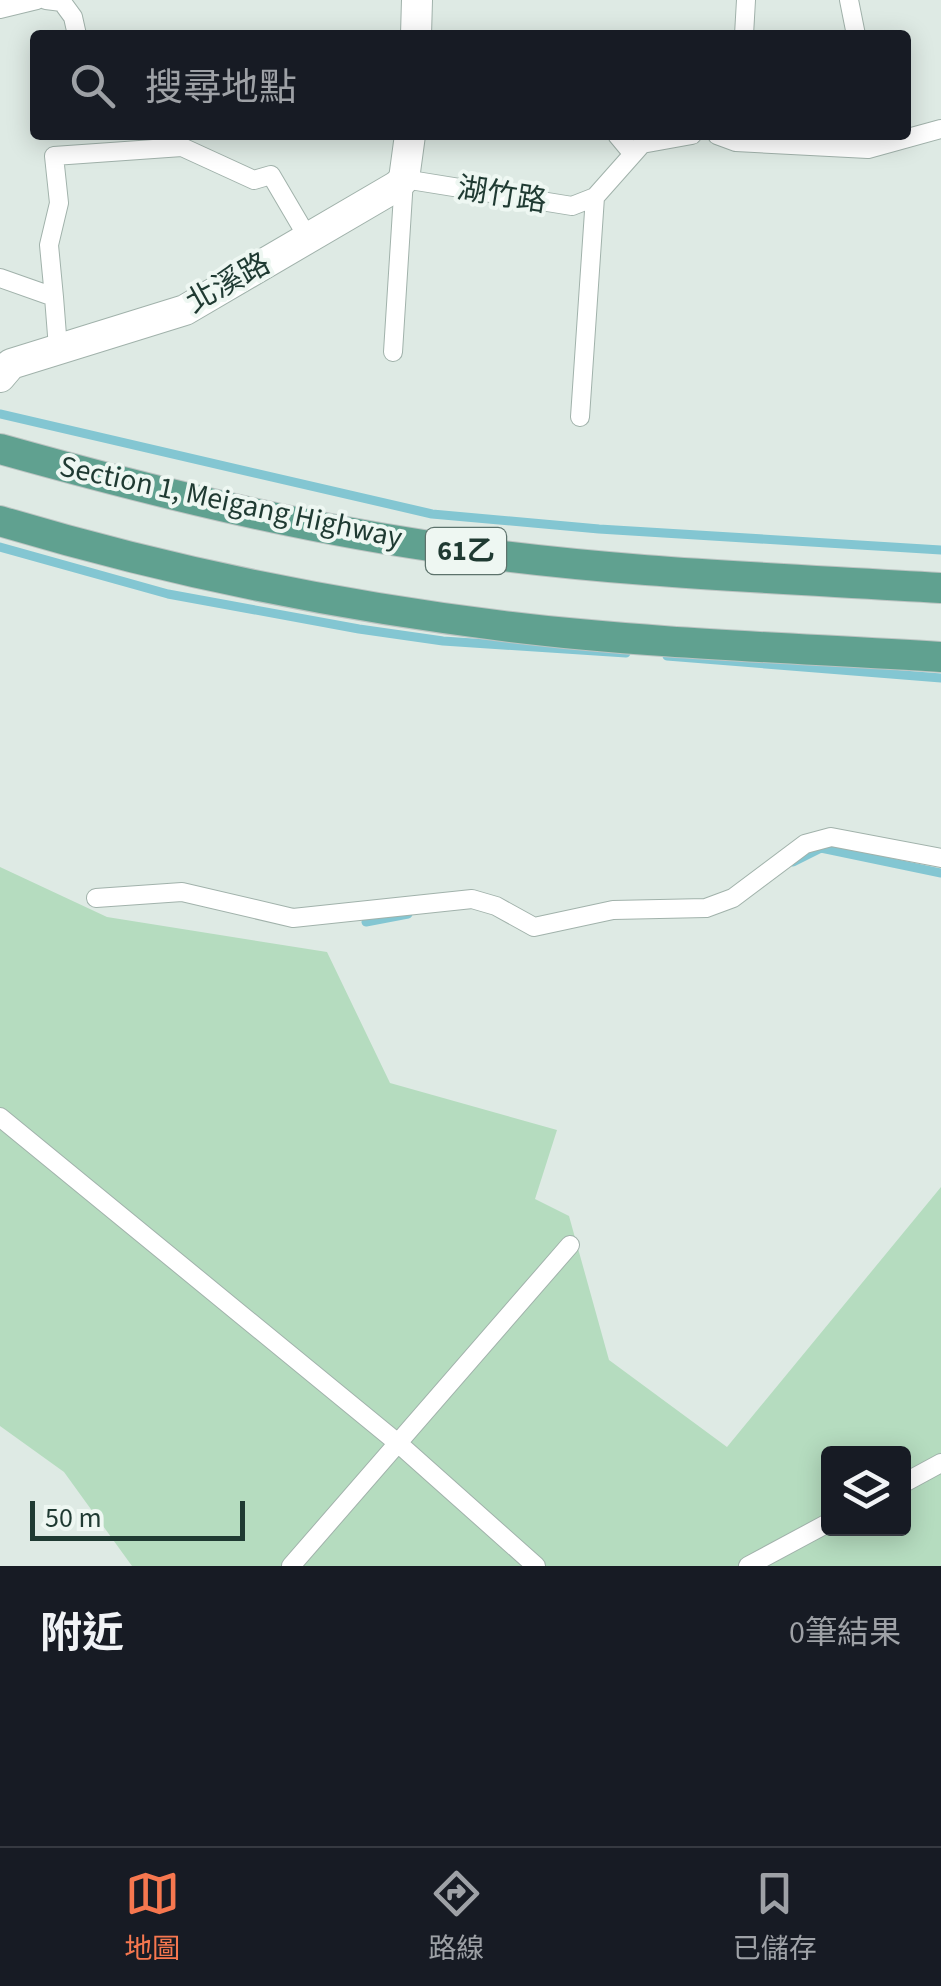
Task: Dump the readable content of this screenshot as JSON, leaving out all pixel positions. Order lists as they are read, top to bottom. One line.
{"streets":{"main road":["Section 1, Meigang Highway","61乙"],"street":["北溪路"],"lane":["湖竹路"]},"crossings":[["湖竹路","北溪路"]],"scale_bar":"50 m","page":{"search":"搜尋地點","scale":"50 m","heading":["附近","0筆結果"],"nav":["地圖","路線","已儲存"]}}
